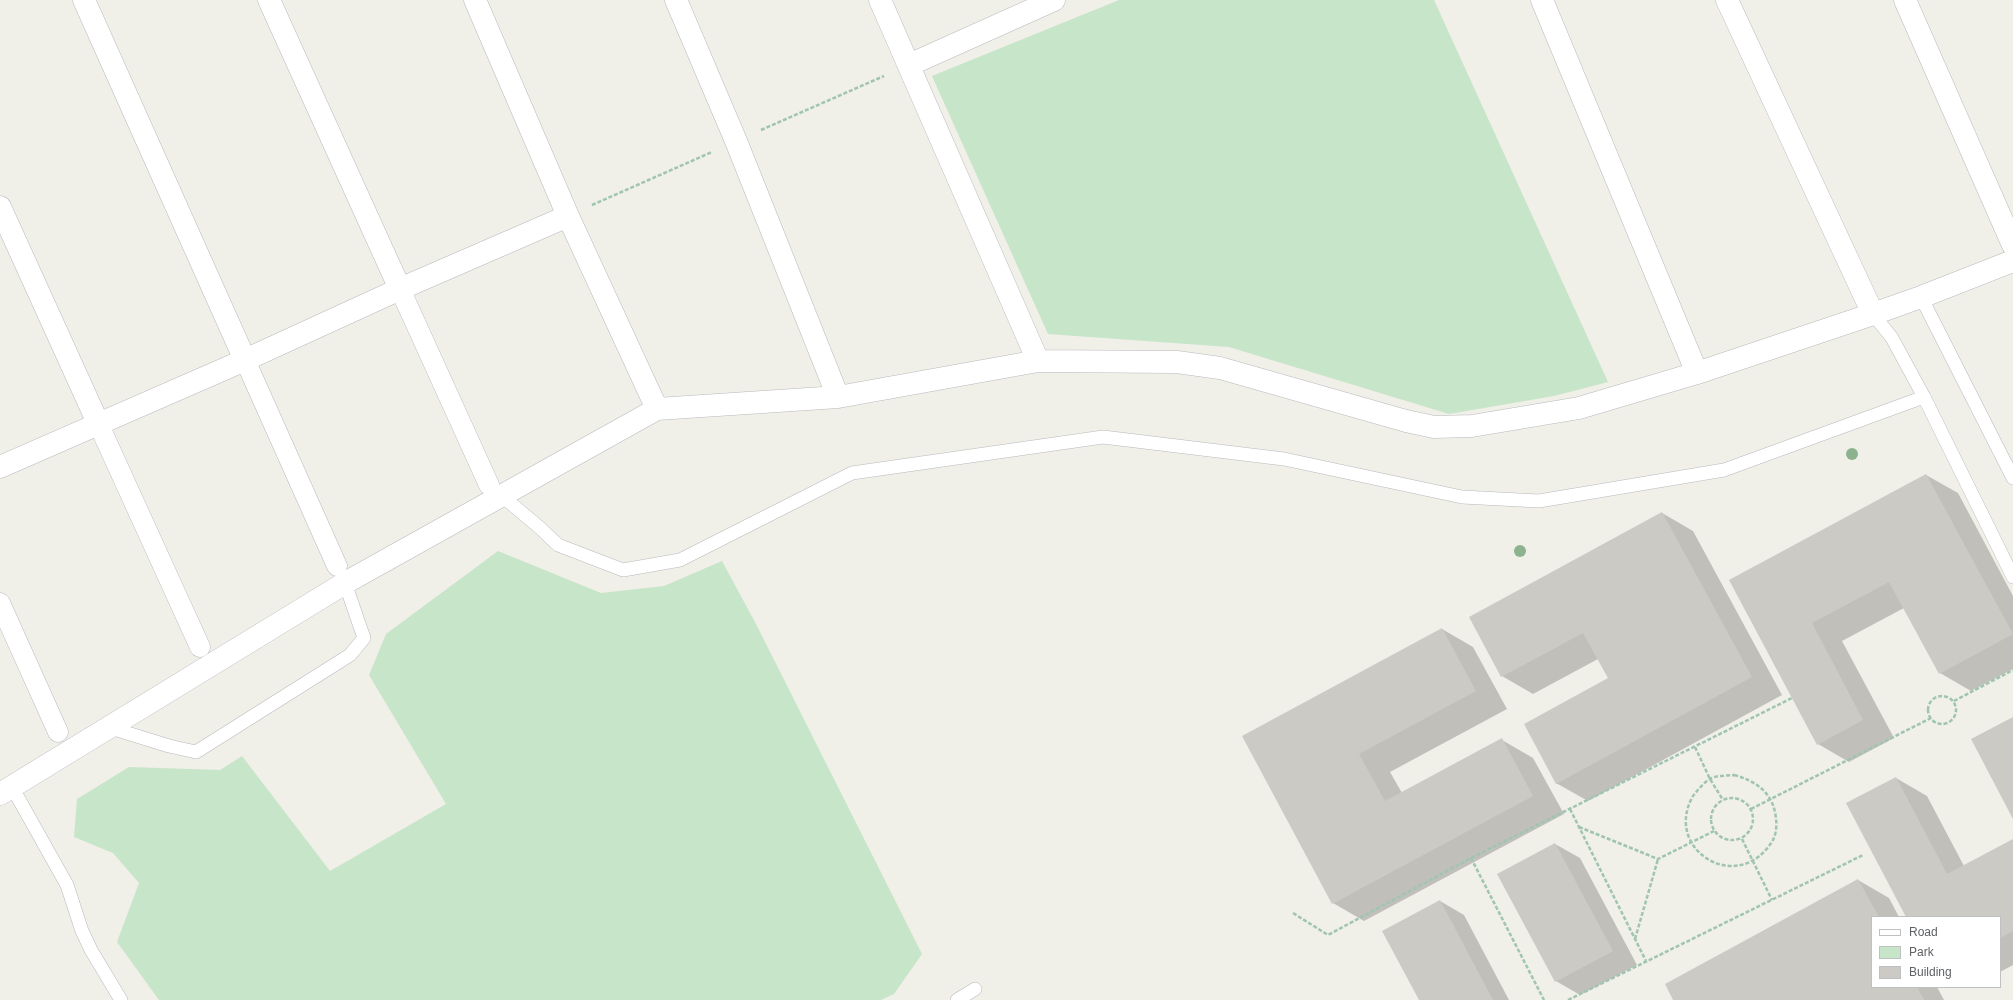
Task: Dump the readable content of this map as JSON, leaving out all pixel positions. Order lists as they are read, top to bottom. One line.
{"legend":["Road","Park","Building"]}
